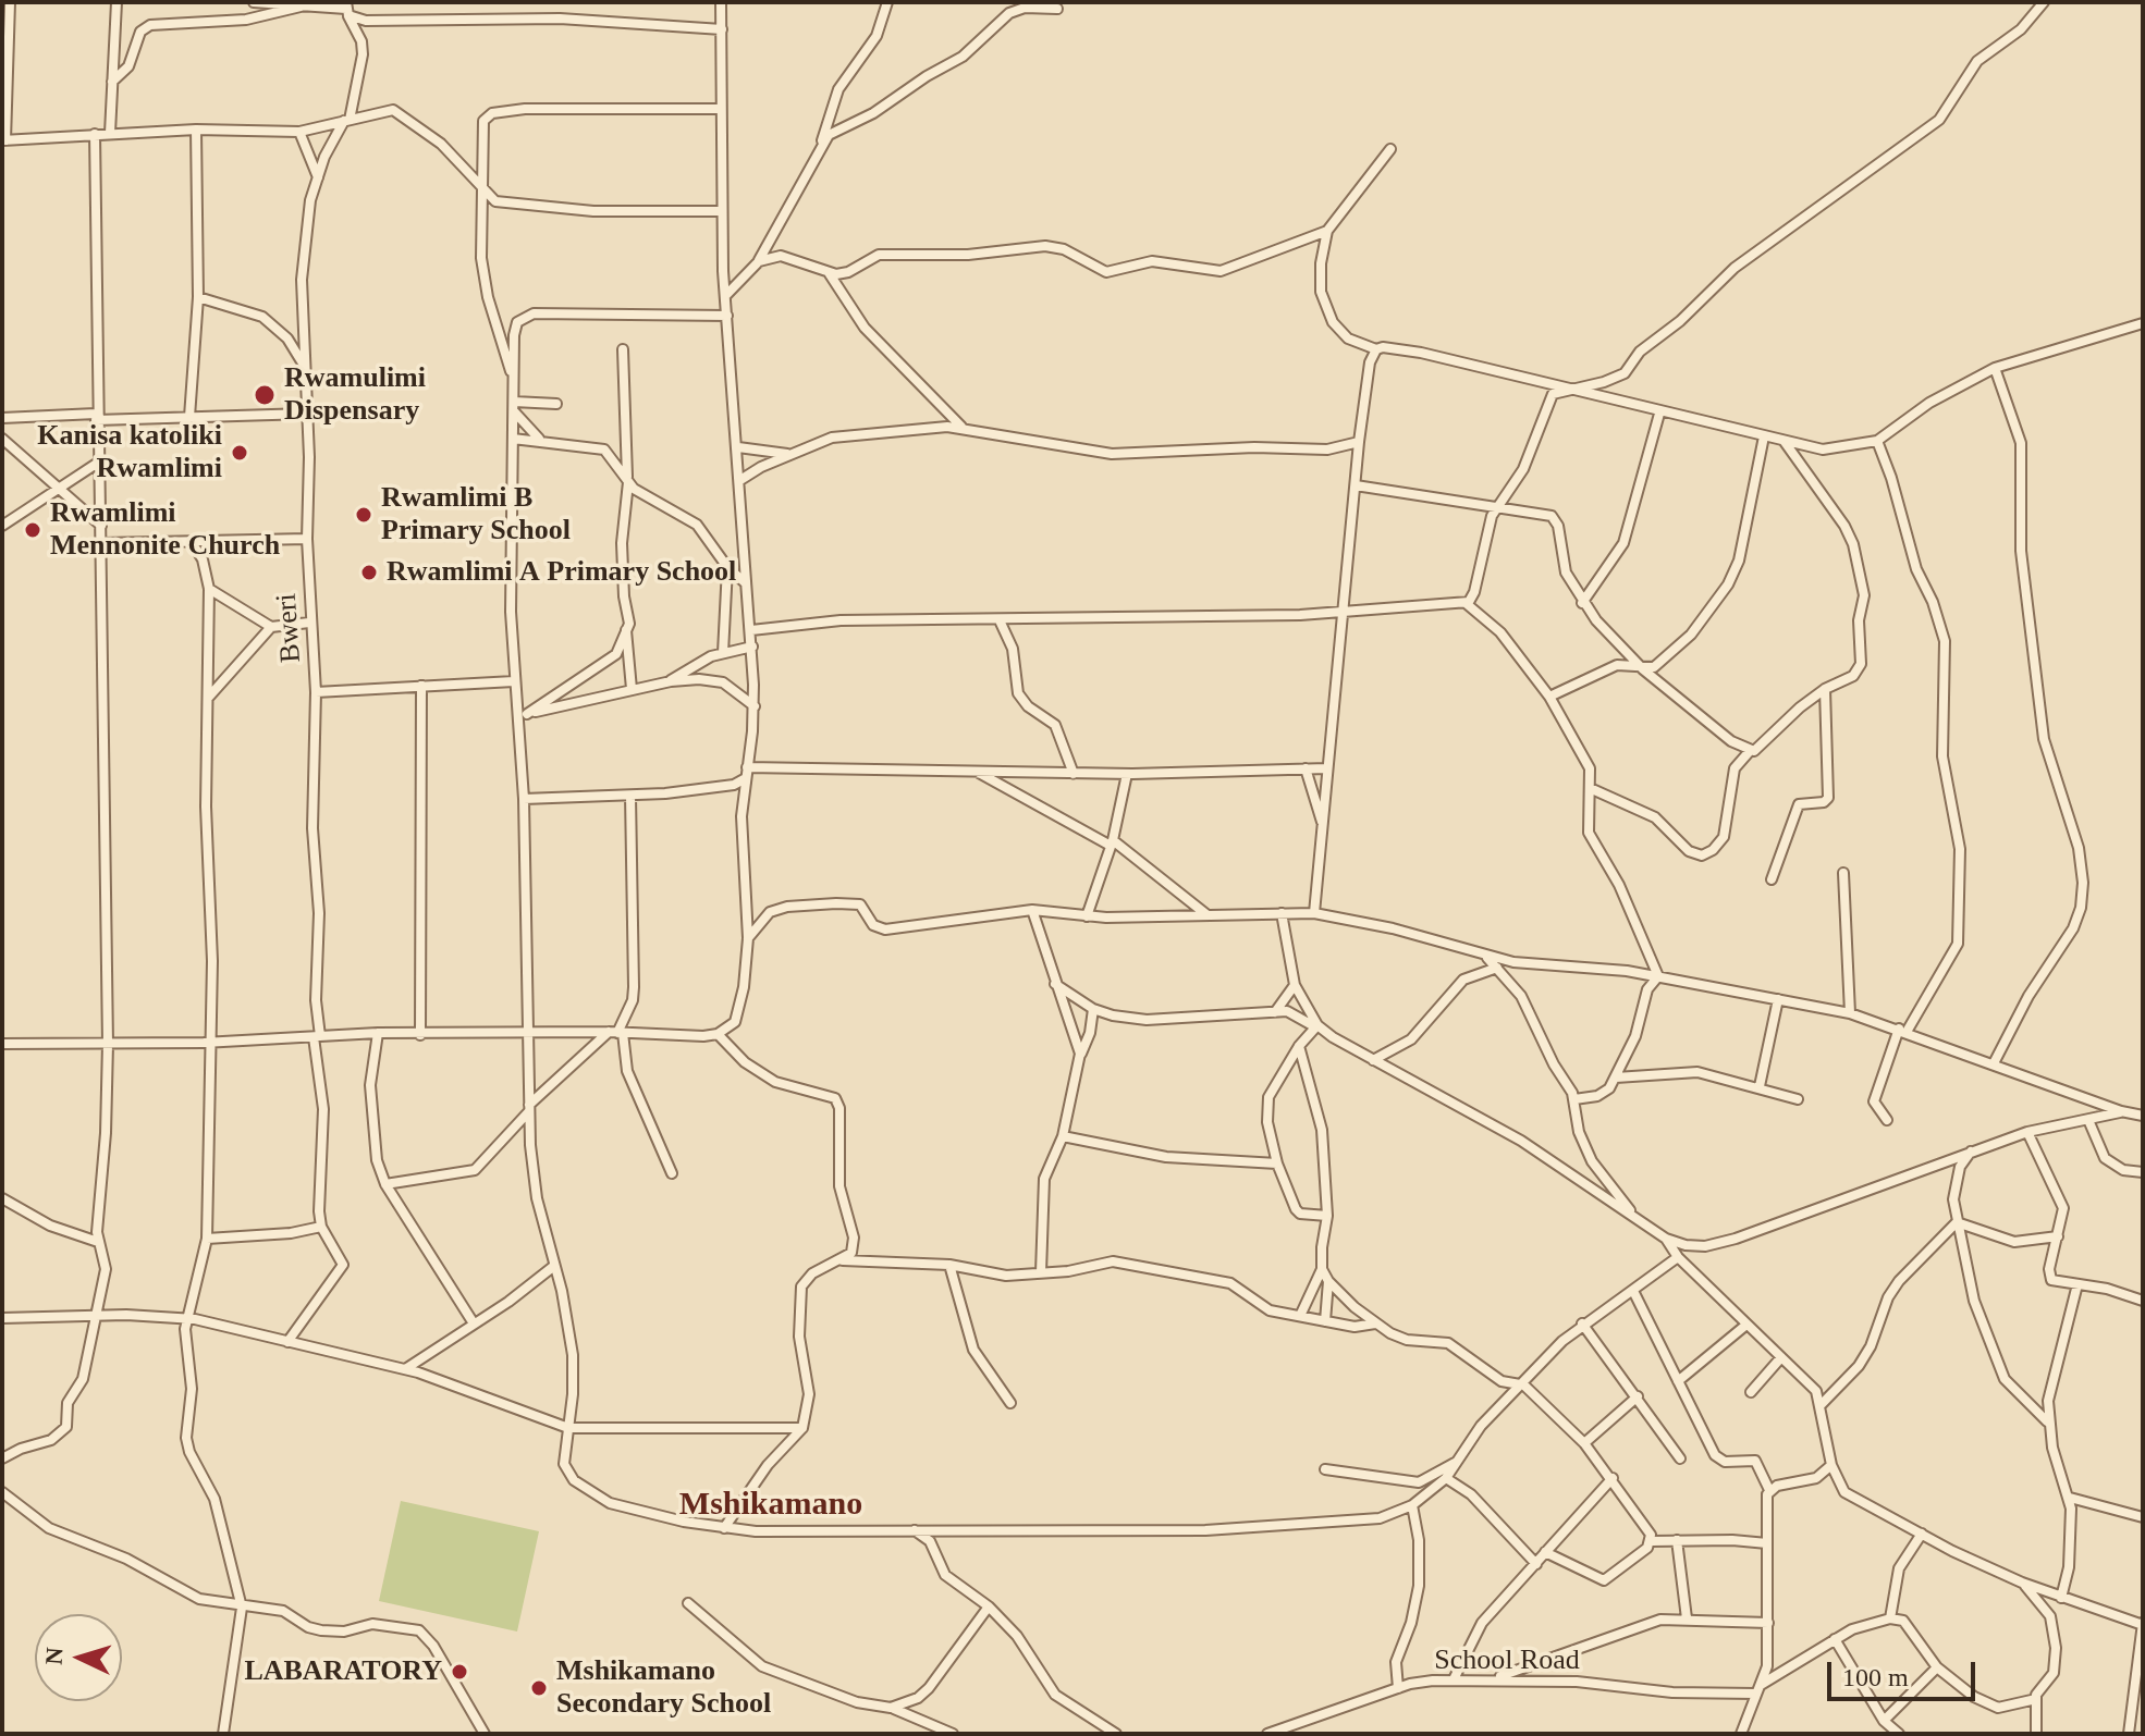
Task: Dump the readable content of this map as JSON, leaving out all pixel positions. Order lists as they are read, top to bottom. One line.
{"streets":{"street":["Bweri","School Road"]},"districts":["Mshikamano"],"places":["Rwamulimi Dispensary","Kanisa katoliki Rwamlimi","Rwamlimi B Primary School","Rwamlimi Mennonite Church","Rwamlimi A Primary School","LABARATORY","Mshikamano Secondary School"],"scale_bar":"100 m","north":"left"}
